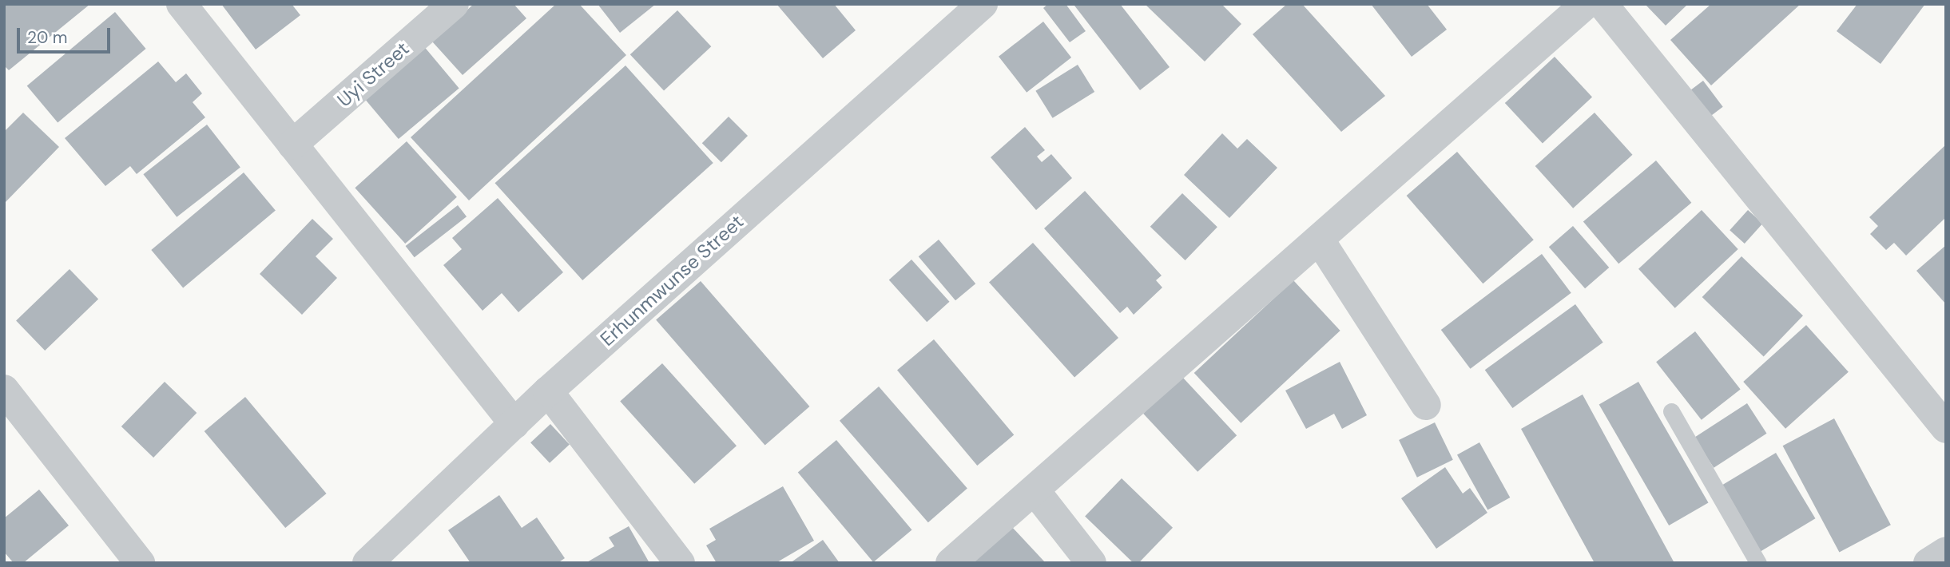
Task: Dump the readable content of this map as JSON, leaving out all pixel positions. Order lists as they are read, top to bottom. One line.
{"streets":{"street":["Uyi Street","Erhunmwunse Street"]},"scale_bar":"20 m"}
